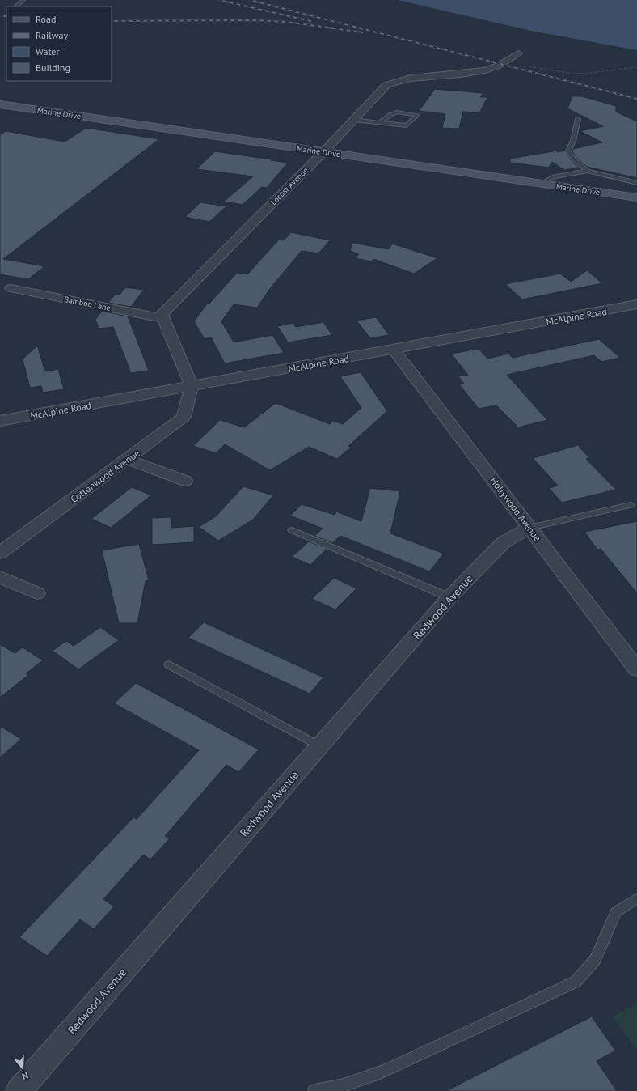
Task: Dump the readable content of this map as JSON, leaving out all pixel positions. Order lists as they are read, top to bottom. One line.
{"streets":{"main road":["Marine Drive"],"street":["Locust Avenue","Bamboo Lane","McAlpine Road","Cottonwood Avenue","Hollywood Avenue","Redwood Avenue"]},"crossings":[["Marine Drive","Locust Avenue"],["Locust Avenue","Bamboo Lane"],["McAlpine Road","Cottonwood Avenue"],["McAlpine Road","Hollywood Avenue"],["Hollywood Avenue","Redwood Avenue"]],"legend":["Road","Railway","Water","Building"],"north":"bottom"}
